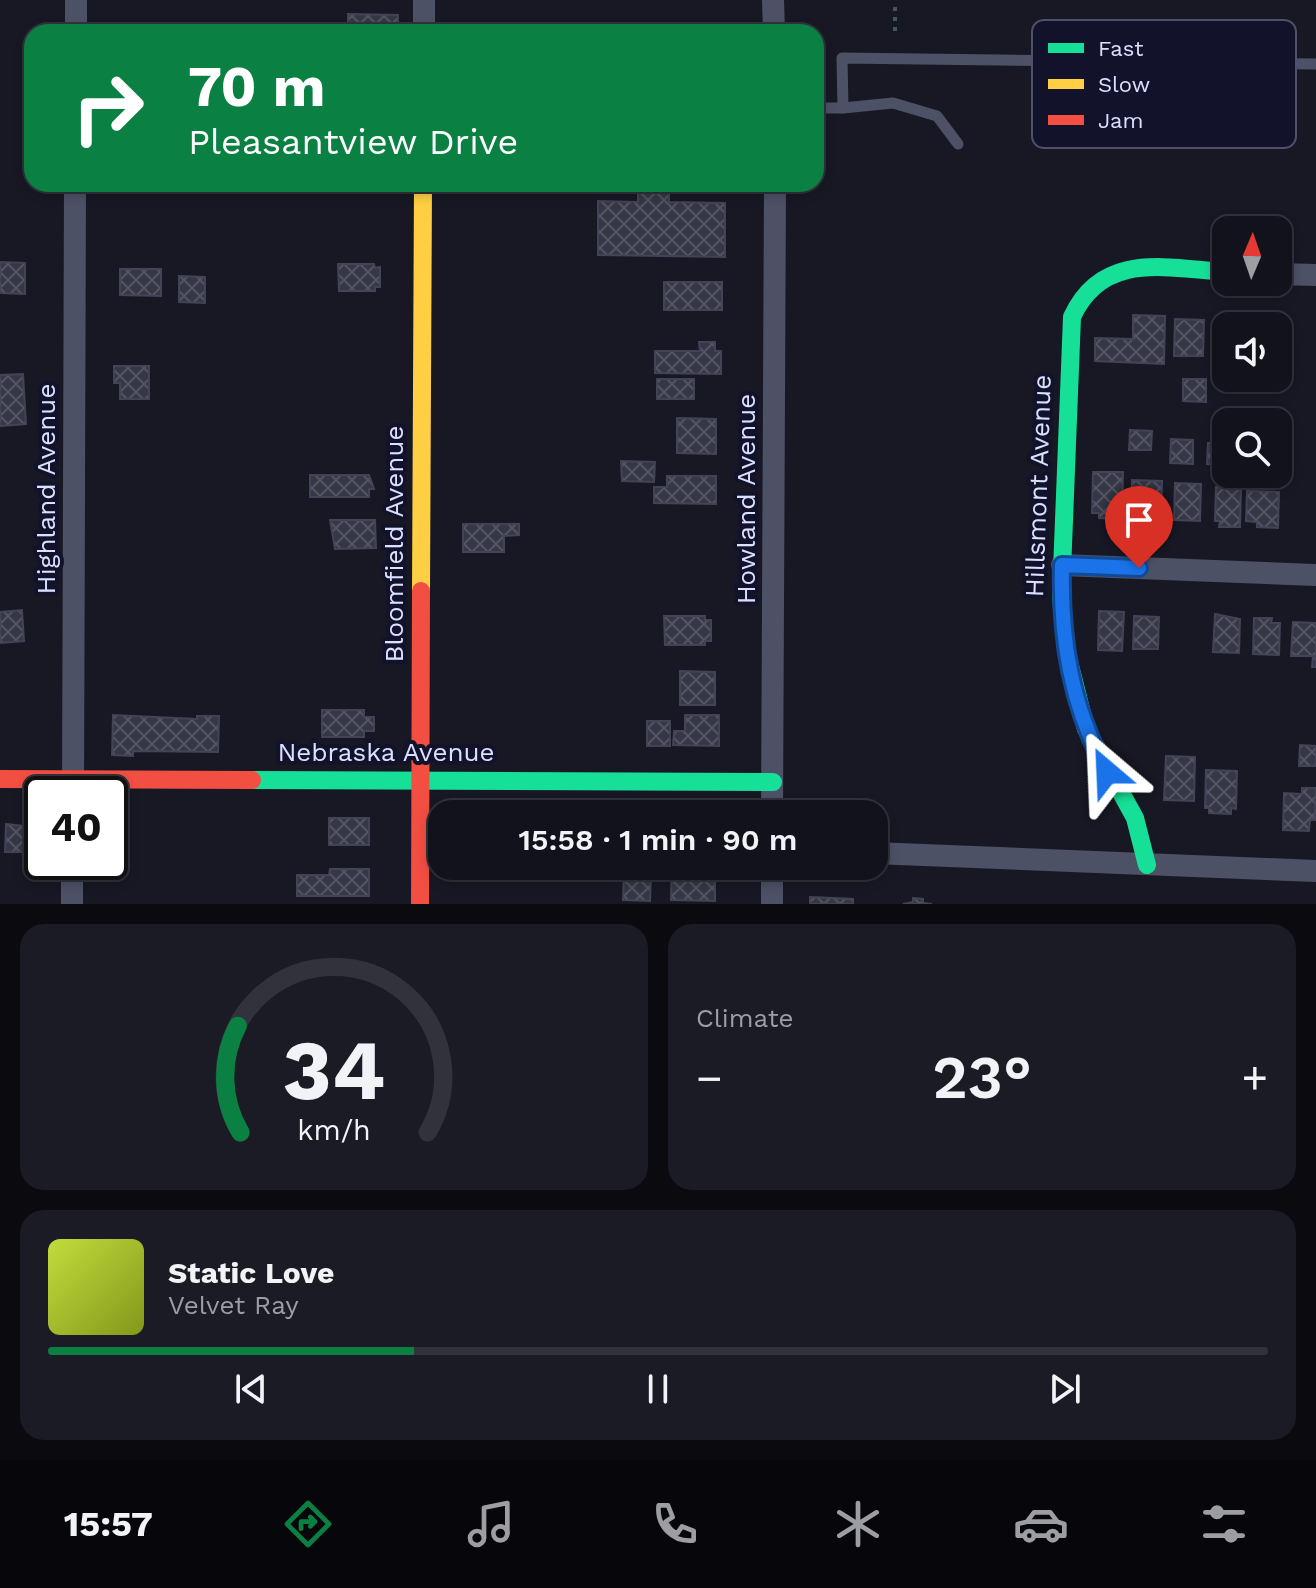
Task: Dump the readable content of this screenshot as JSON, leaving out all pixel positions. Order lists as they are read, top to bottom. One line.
{"streets":{"street":["Hillsmont Avenue","Highland Avenue","Howland Avenue","Bloomfield Avenue","Nebraska Avenue"]},"crossings":[["Howland Avenue","Nebraska Avenue"],["Bloomfield Avenue","Nebraska Avenue"]],"legend":["Fast","Slow","Jam"],"north":"top","page":{"turn":["70 m","Pleasantview Drive"],"limit":"40","trip":"15:58 · 1 min · 90 m","tile":"Climate","heat":["−","23°","+"],"song":["Static Love","Velvet Ray"],"tabs":"15:57","gauge":["34","km/h"]}}
